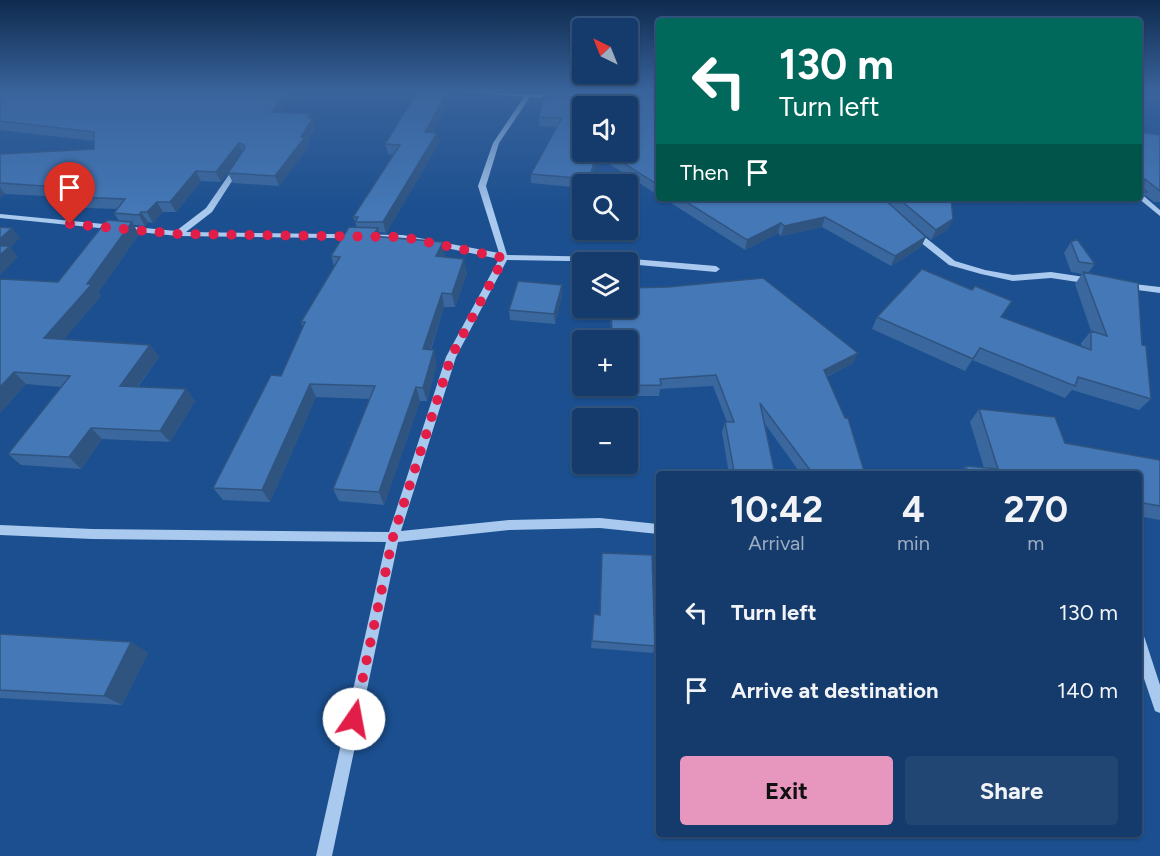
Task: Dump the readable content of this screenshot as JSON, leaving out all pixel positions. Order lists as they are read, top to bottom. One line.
{"north":"top left","page":{"map_buttons":["+","−"],"turn":["130 m","Turn left"],"then":"Then","eta":["10:42","Arrival","4","min","270","m"],"list":[{"name":"Turn left","value":"130 m"},{"name":"Arrive at destination","value":"140 m"}],"buttons":["Exit","Share"]}}
